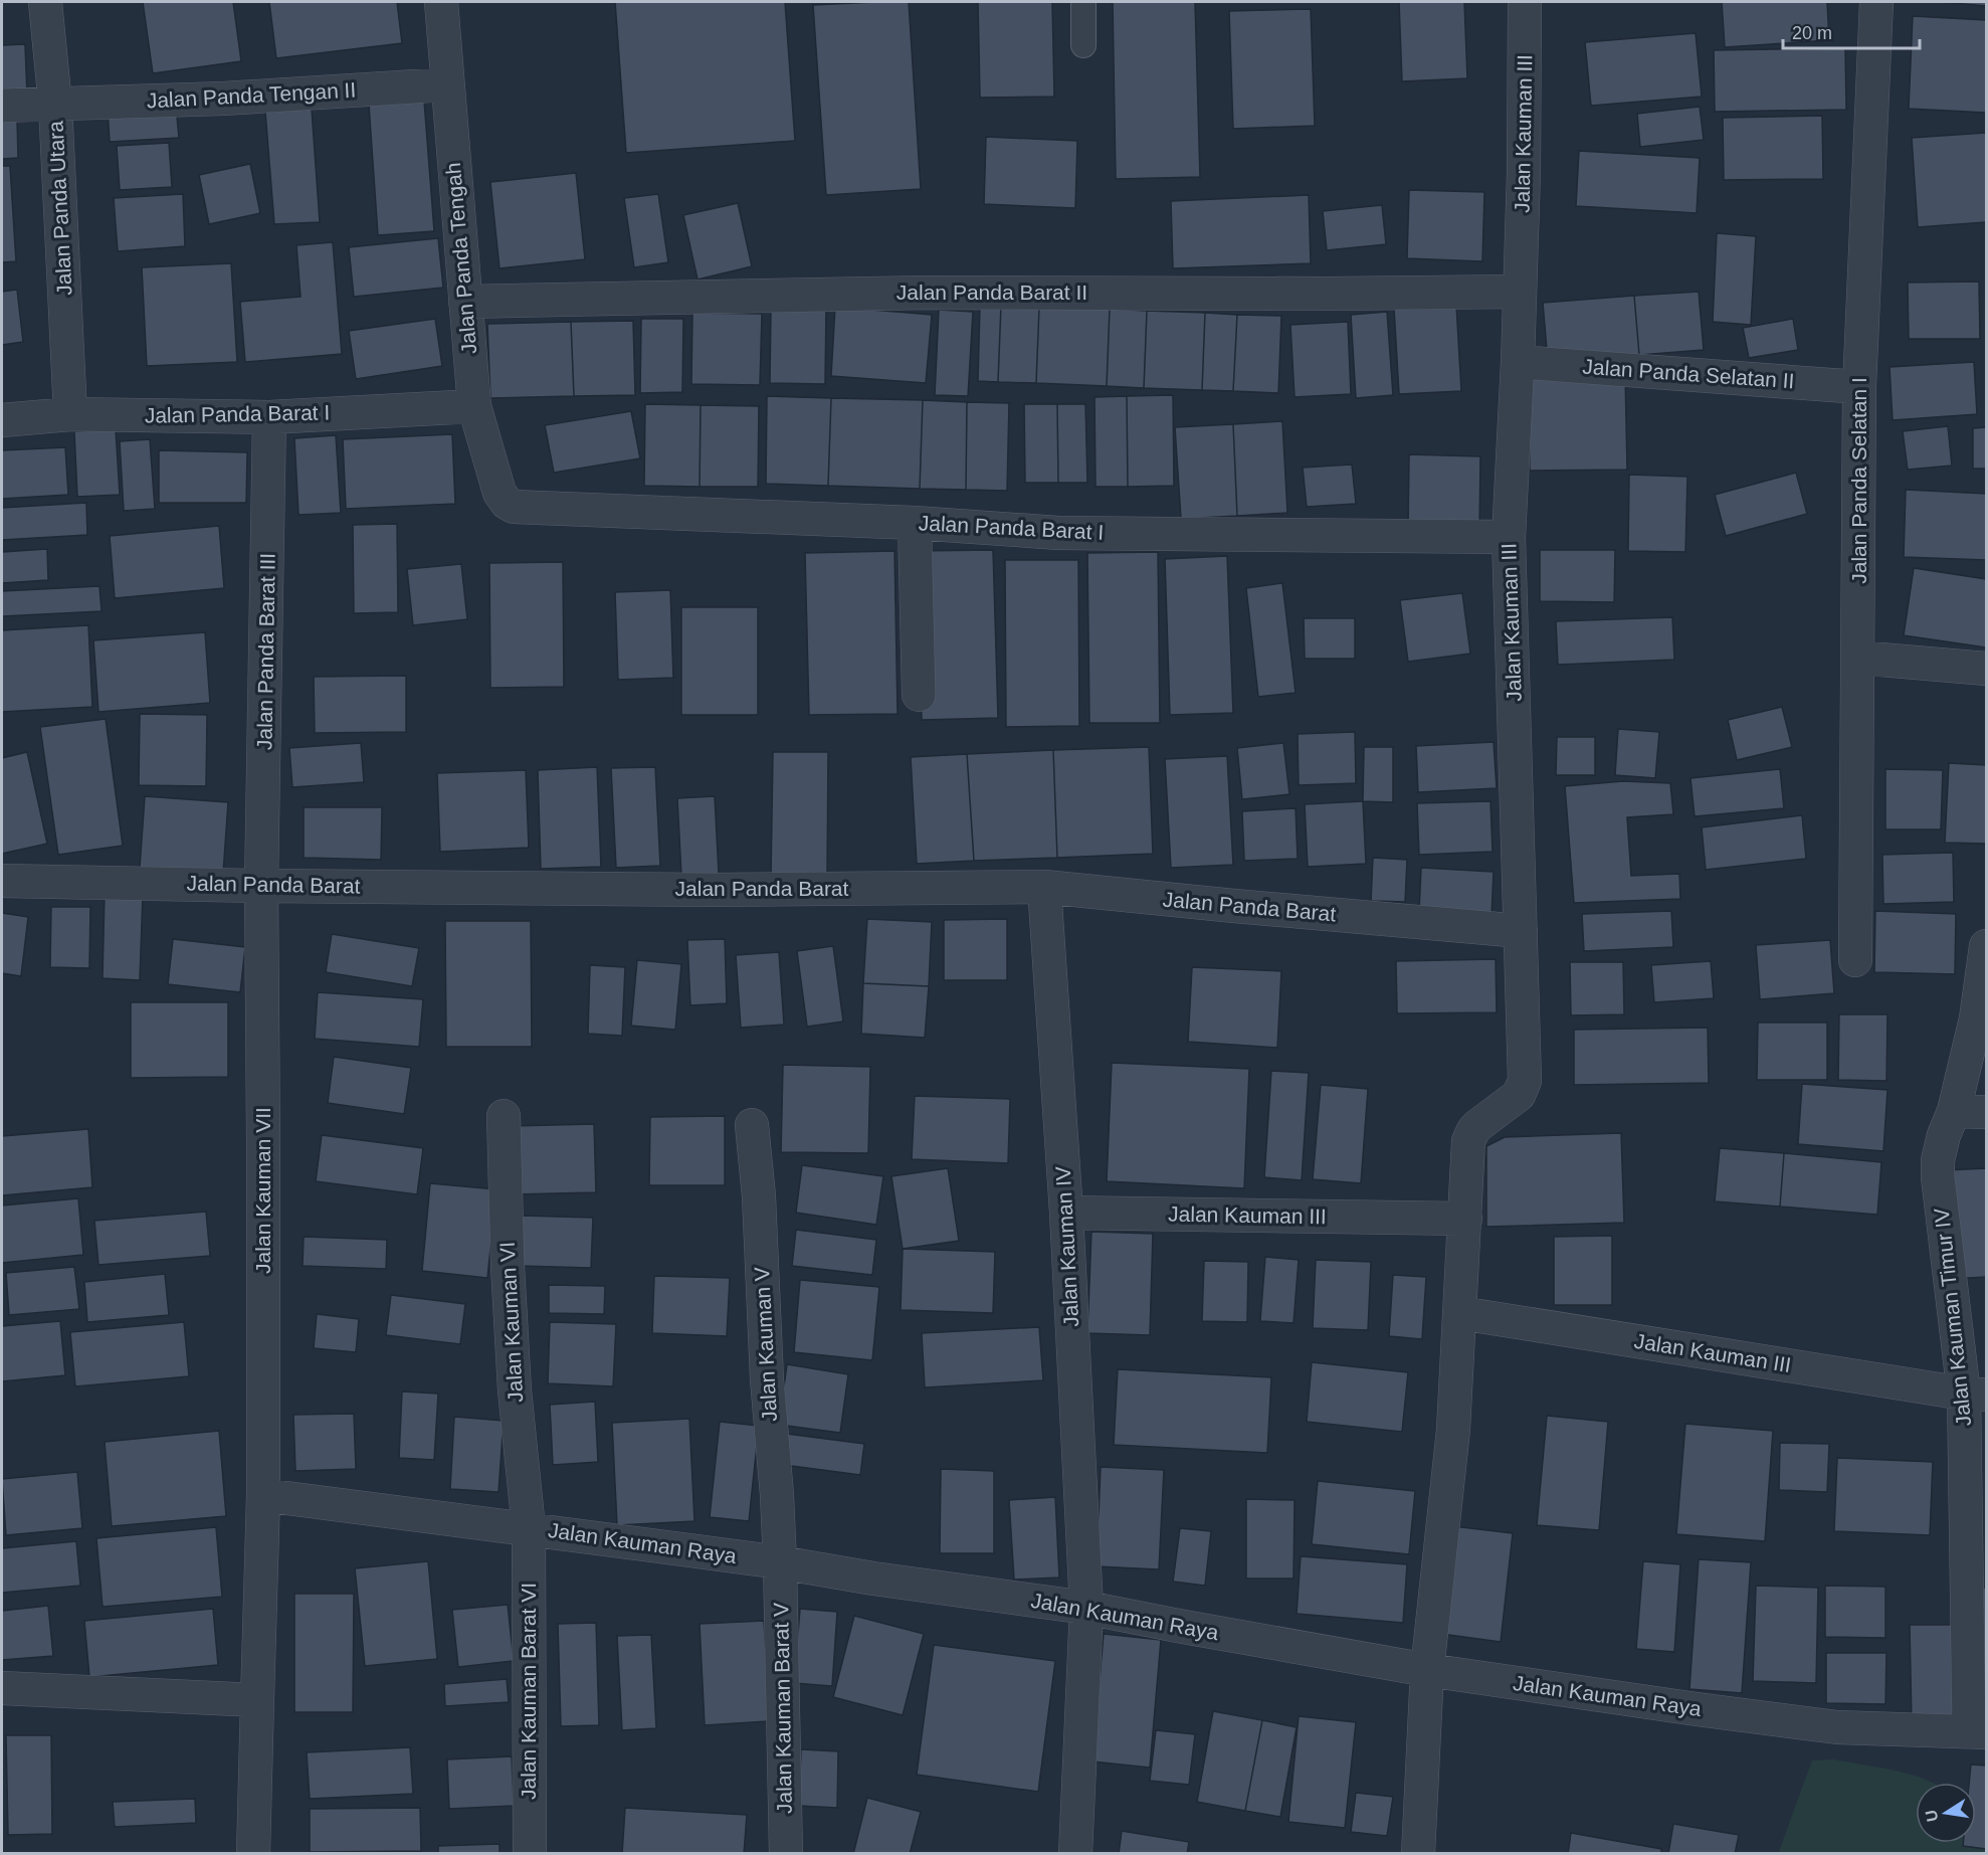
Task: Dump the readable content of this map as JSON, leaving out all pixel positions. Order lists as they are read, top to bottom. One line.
{"streets":{"street":["Jalan Panda Tengan II","Jalan Kauman III","Jalan Panda Utara","Jalan Panda Tengah","Jalan Panda Barat II","Jalan Panda Selatan II","Jalan Panda Barat I","Jalan Panda Selatan I","Jalan Panda Barat III","Jalan Panda Barat","Jalan Kauman VII","Jalan Kauman IV","Jalan Kauman Timur IV","Jalan Kauman VI","Jalan Kauman V","Jalan Kauman Raya","Jalan Kauman Barat VI","Jalan Kauman Barat V"]},"crossings":[["Jalan Panda Tengan II","Jalan Panda Utara"],["Jalan Panda Tengan II","Jalan Panda Tengah"],["Jalan Kauman III","Jalan Panda Barat II"],["Jalan Kauman III","Jalan Panda Selatan II"],["Jalan Kauman III","Jalan Panda Barat I"],["Jalan Kauman III","Jalan Panda Barat"],["Jalan Kauman III","Jalan Kauman IV"],["Jalan Kauman III","Jalan Kauman Timur IV"],["Jalan Kauman III","Jalan Kauman Raya"],["Jalan Panda Utara","Jalan Panda Barat I"],["Jalan Panda Tengah","Jalan Panda Barat II"],["Jalan Panda Tengah","Jalan Panda Barat I"],["Jalan Panda Selatan II","Jalan Panda Selatan I"],["Jalan Panda Barat I","Jalan Panda Barat III"],["Jalan Panda Barat III","Jalan Panda Barat"],["Jalan Panda Barat III","Jalan Kauman VII"],["Jalan Panda Barat","Jalan Kauman VII"],["Jalan Panda Barat","Jalan Kauman IV"],["Jalan Kauman VII","Jalan Kauman Raya"],["Jalan Kauman IV","Jalan Kauman Raya"],["Jalan Kauman Timur IV","Jalan Kauman Raya"],["Jalan Kauman VI","Jalan Kauman Raya"],["Jalan Kauman VI","Jalan Kauman Barat VI"],["Jalan Kauman V","Jalan Kauman Raya"],["Jalan Kauman V","Jalan Kauman Barat V"],["Jalan Kauman Raya","Jalan Kauman Barat VI"],["Jalan Kauman Raya","Jalan Kauman Barat V"]],"scale_bar":"20 m","north":"left"}
